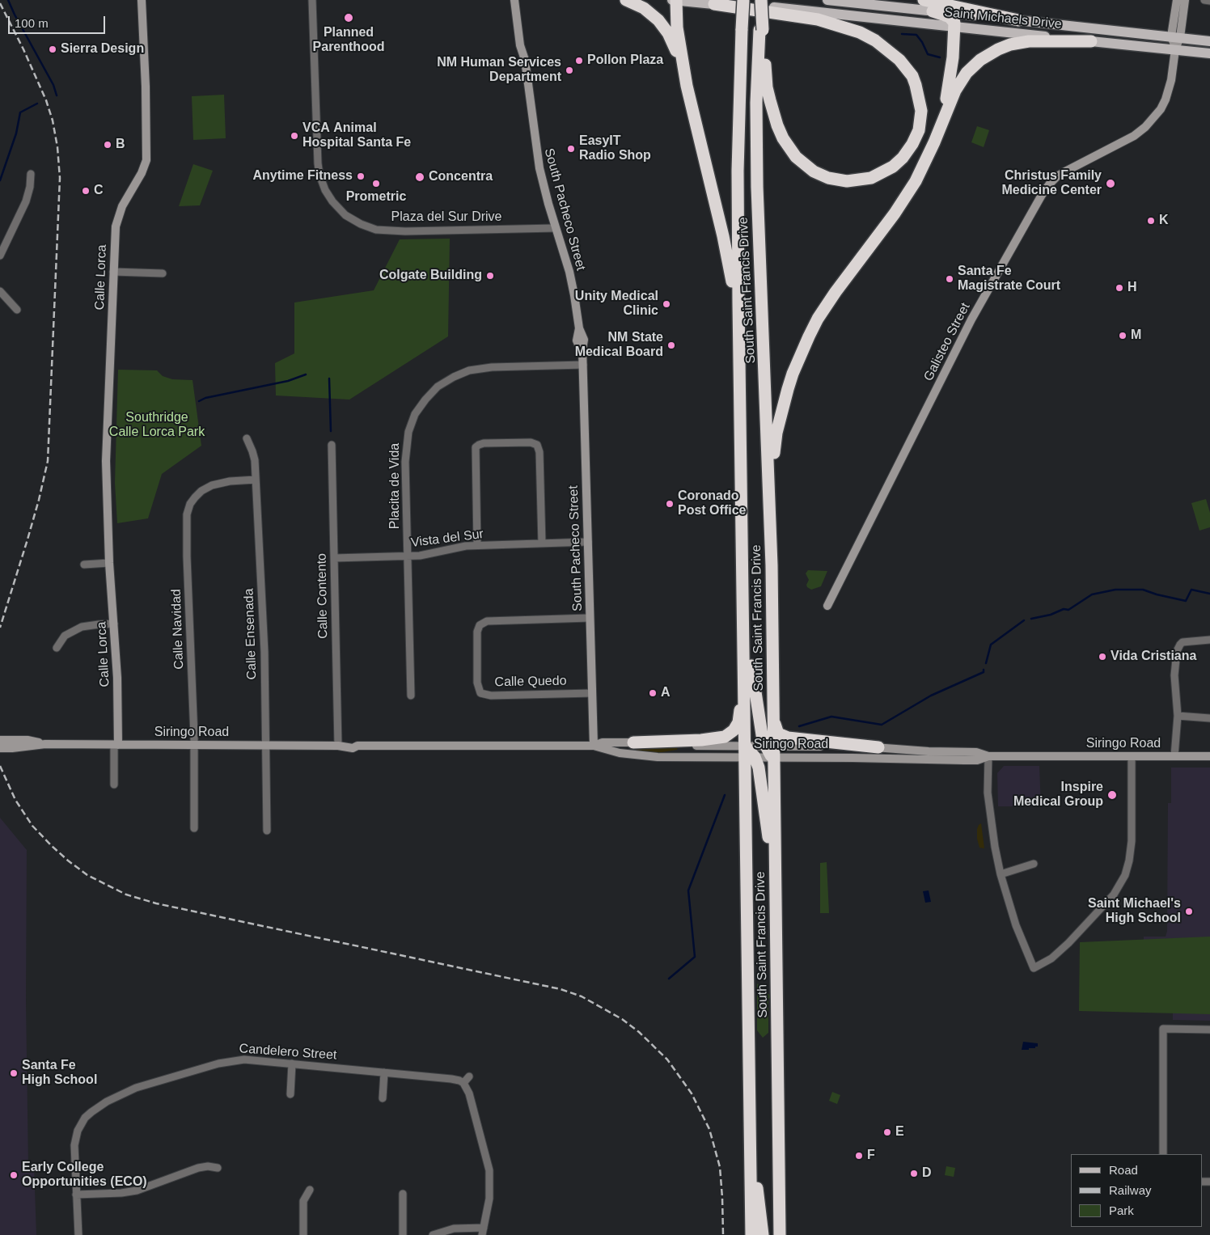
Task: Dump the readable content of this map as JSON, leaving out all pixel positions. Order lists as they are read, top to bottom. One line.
{"streets":{"highway":["South Saint Francis Drive"],"main road":["Saint Michaels Drive"],"street":["South Pacheco Street","Plaza del Sur Drive","Calle Lorca","Galisteo Street","Placita de Vida","Vista del Sur","Calle Contento","Calle Navidad","Calle Ensenada","Calle Quedo","Siringo Road","Candelero Street"]},"crossings":[["Saint Michaels Drive","Galisteo Street"],["South Pacheco Street","Plaza del Sur Drive"],["South Pacheco Street","Placita de Vida"],["South Pacheco Street","Vista del Sur"],["South Pacheco Street","Calle Quedo"],["South Pacheco Street","Siringo Road"],["Calle Lorca","Siringo Road"],["South Saint Francis Drive","Siringo Road"],["Placita de Vida","Vista del Sur"],["Vista del Sur","Calle Contento"],["Calle Contento","Siringo Road"],["Calle Navidad","Calle Ensenada"],["Calle Navidad","Siringo Road"],["Calle Ensenada","Siringo Road"]],"parks":["Southridge Calle Lorca Park"],"places":["Planned Parenthood","Sierra Design","Pollon Plaza","NM Human Services Department","VCA Animal Hospital Santa Fe","B","EasyIT Radio Shop","Anytime Fitness","Concentra","Prometric","Christus Family Medicine Center","C","K","Colgate Building","Santa Fe Magistrate Court","H","Unity Medical Clinic","M","NM State Medical Board","Coronado Post Office","Vida Cristiana","A","Inspire Medical Group","Saint Michael's High School","Santa Fe High School","E","F","D","Early College Opportunities (ECO)"],"legend":["Road","Railway","Park"],"scale_bar":"100 m"}
